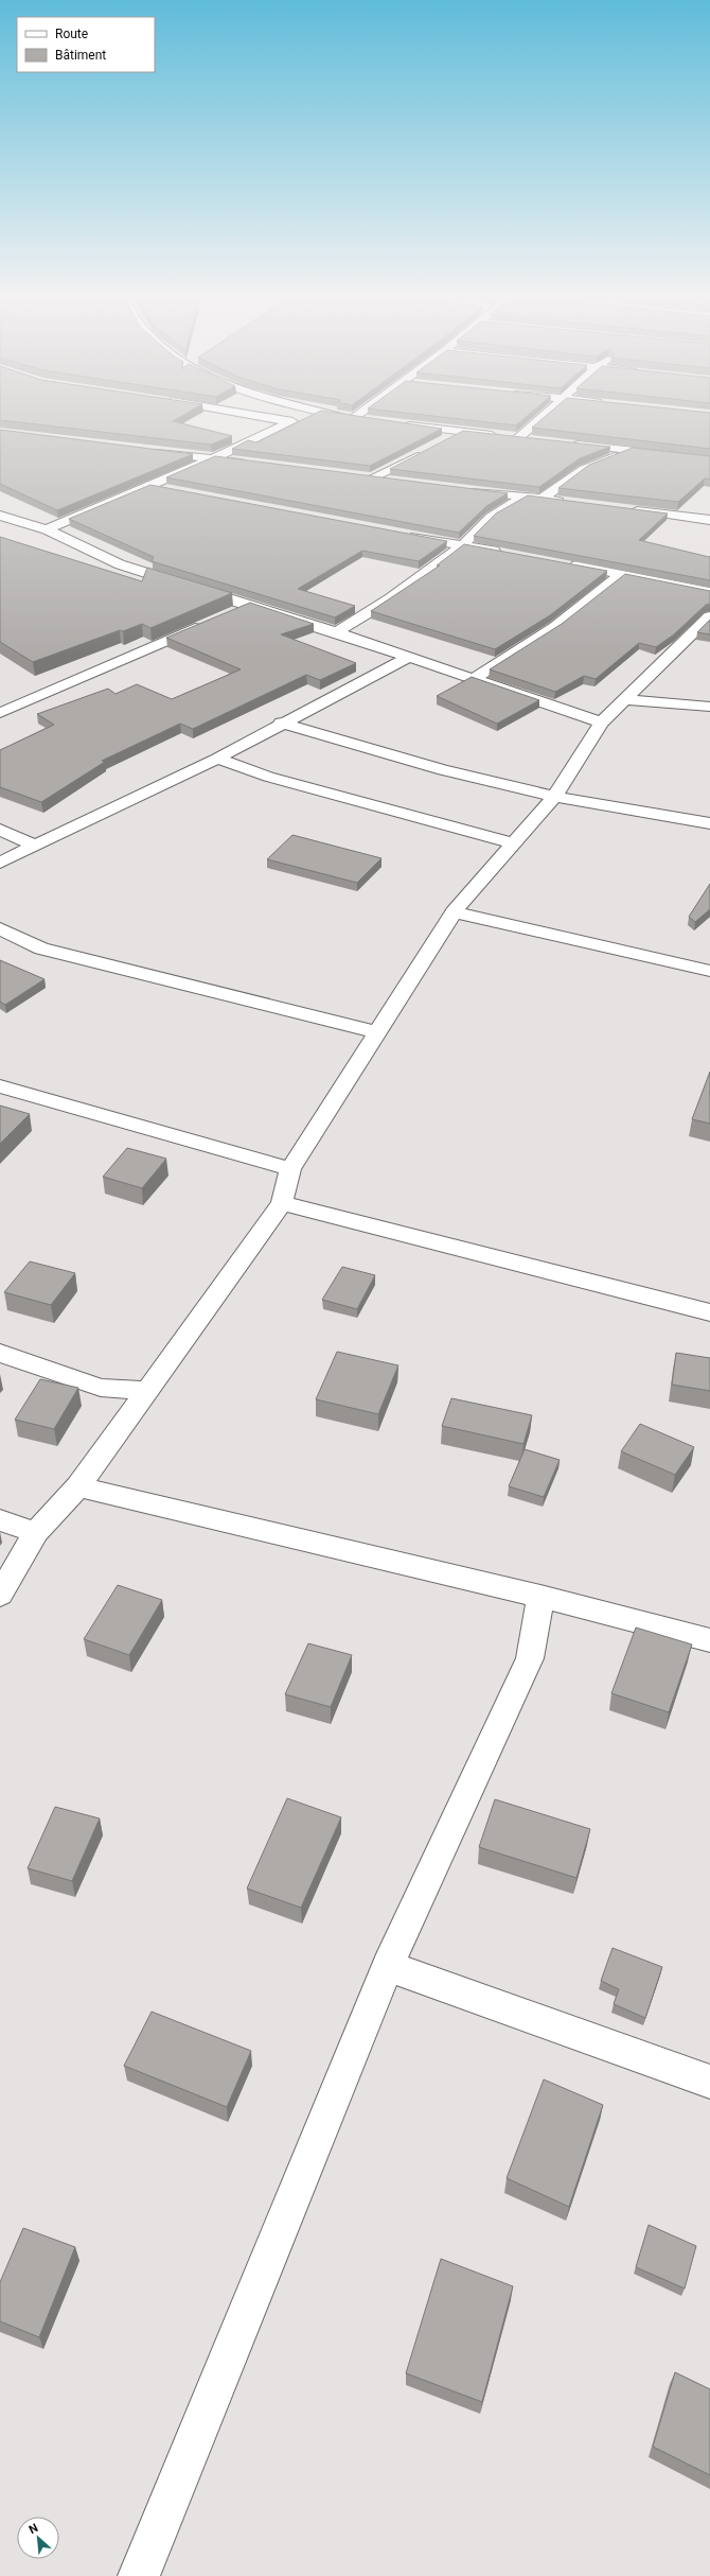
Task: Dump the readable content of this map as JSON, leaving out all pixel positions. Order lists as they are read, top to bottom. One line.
{"legend":["Route","Bâtiment"],"north":"top left"}
